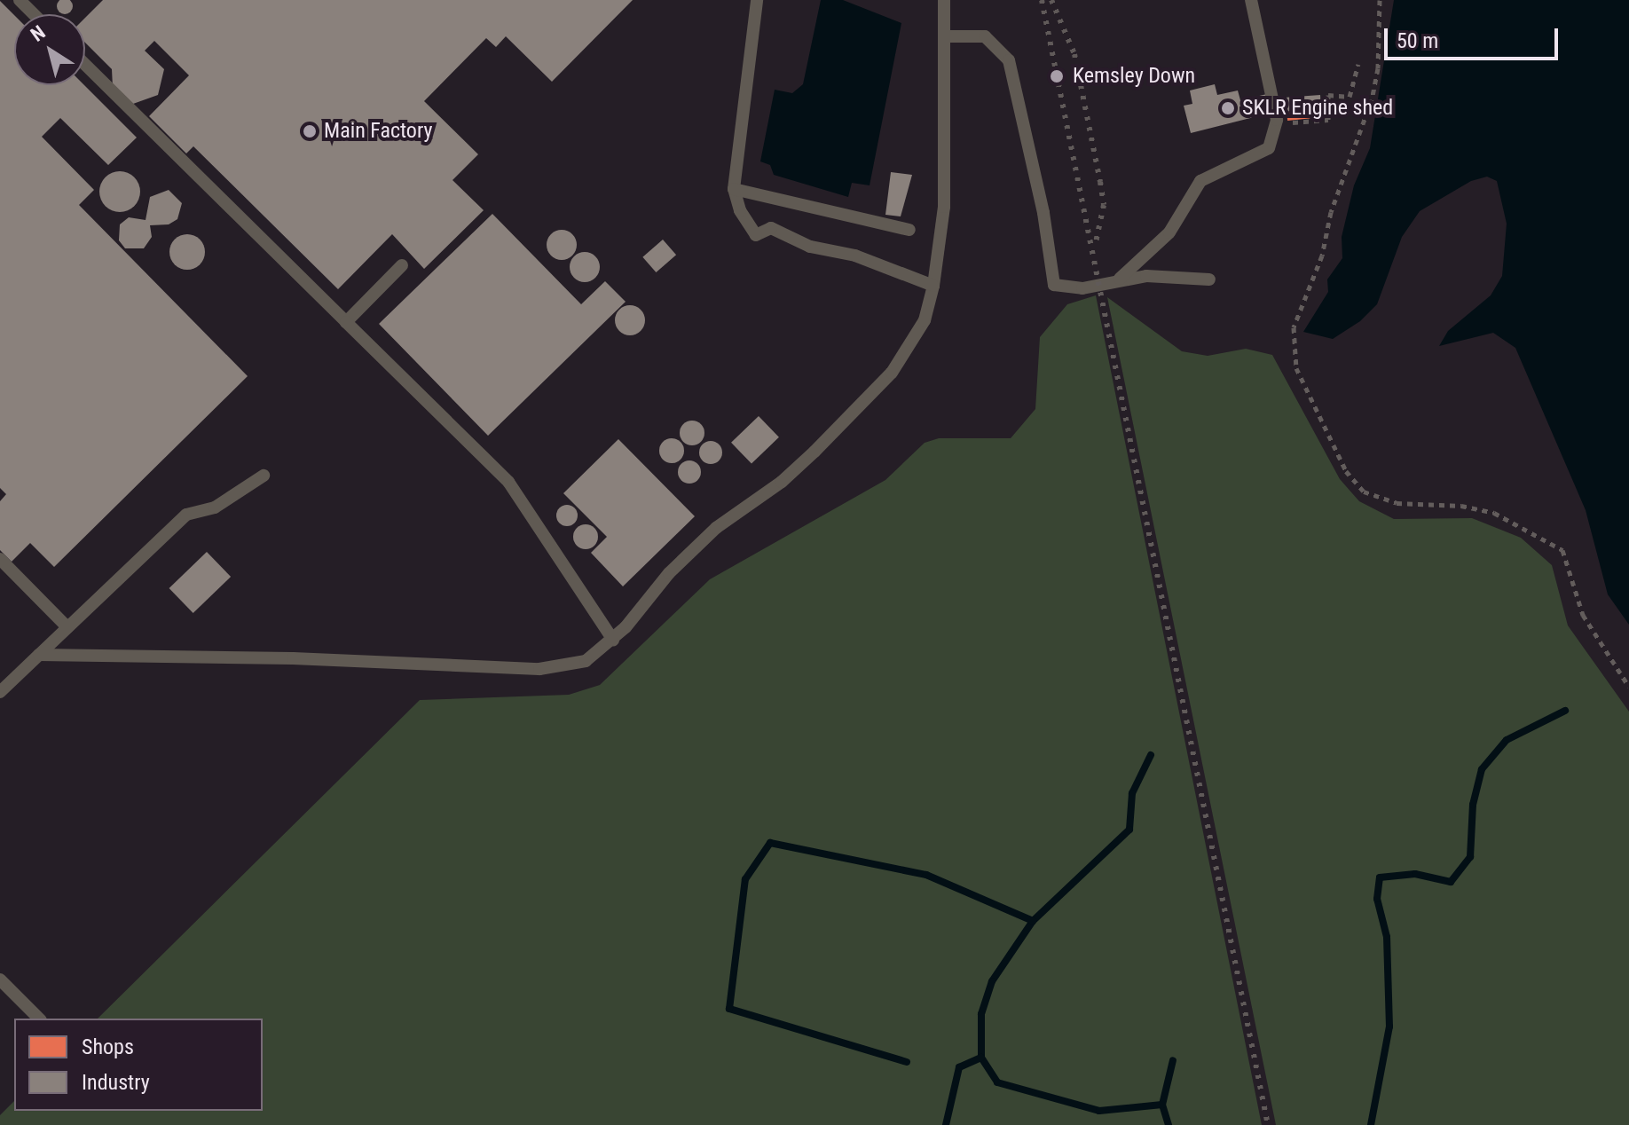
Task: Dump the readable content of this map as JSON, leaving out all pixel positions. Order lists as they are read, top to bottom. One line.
{"places":["Kemsley Down","SKLR Engine shed","Main Factory"],"legend":["Shops","Industry"],"scale_bar":"50 m","north":"top left"}
